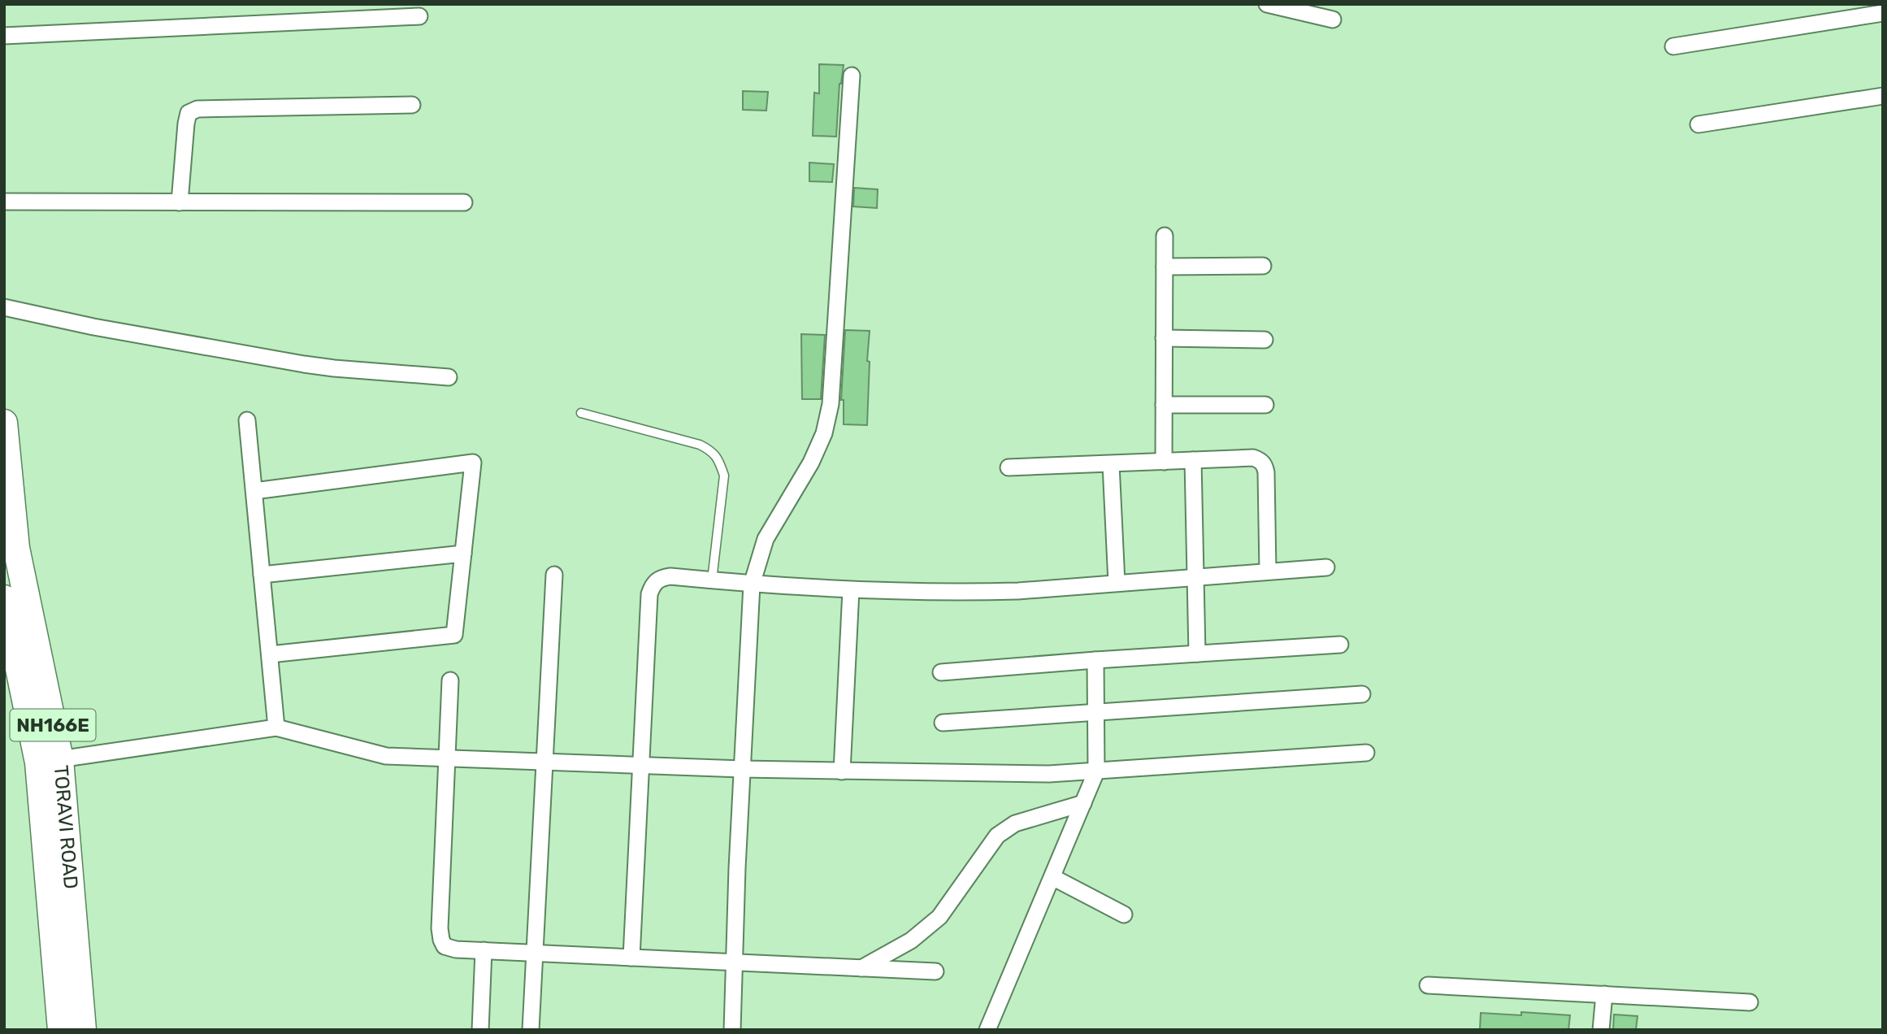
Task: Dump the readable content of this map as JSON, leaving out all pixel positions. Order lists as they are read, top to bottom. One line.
{"streets":{"highway":["NH166E","TORAVI ROAD"]}}
